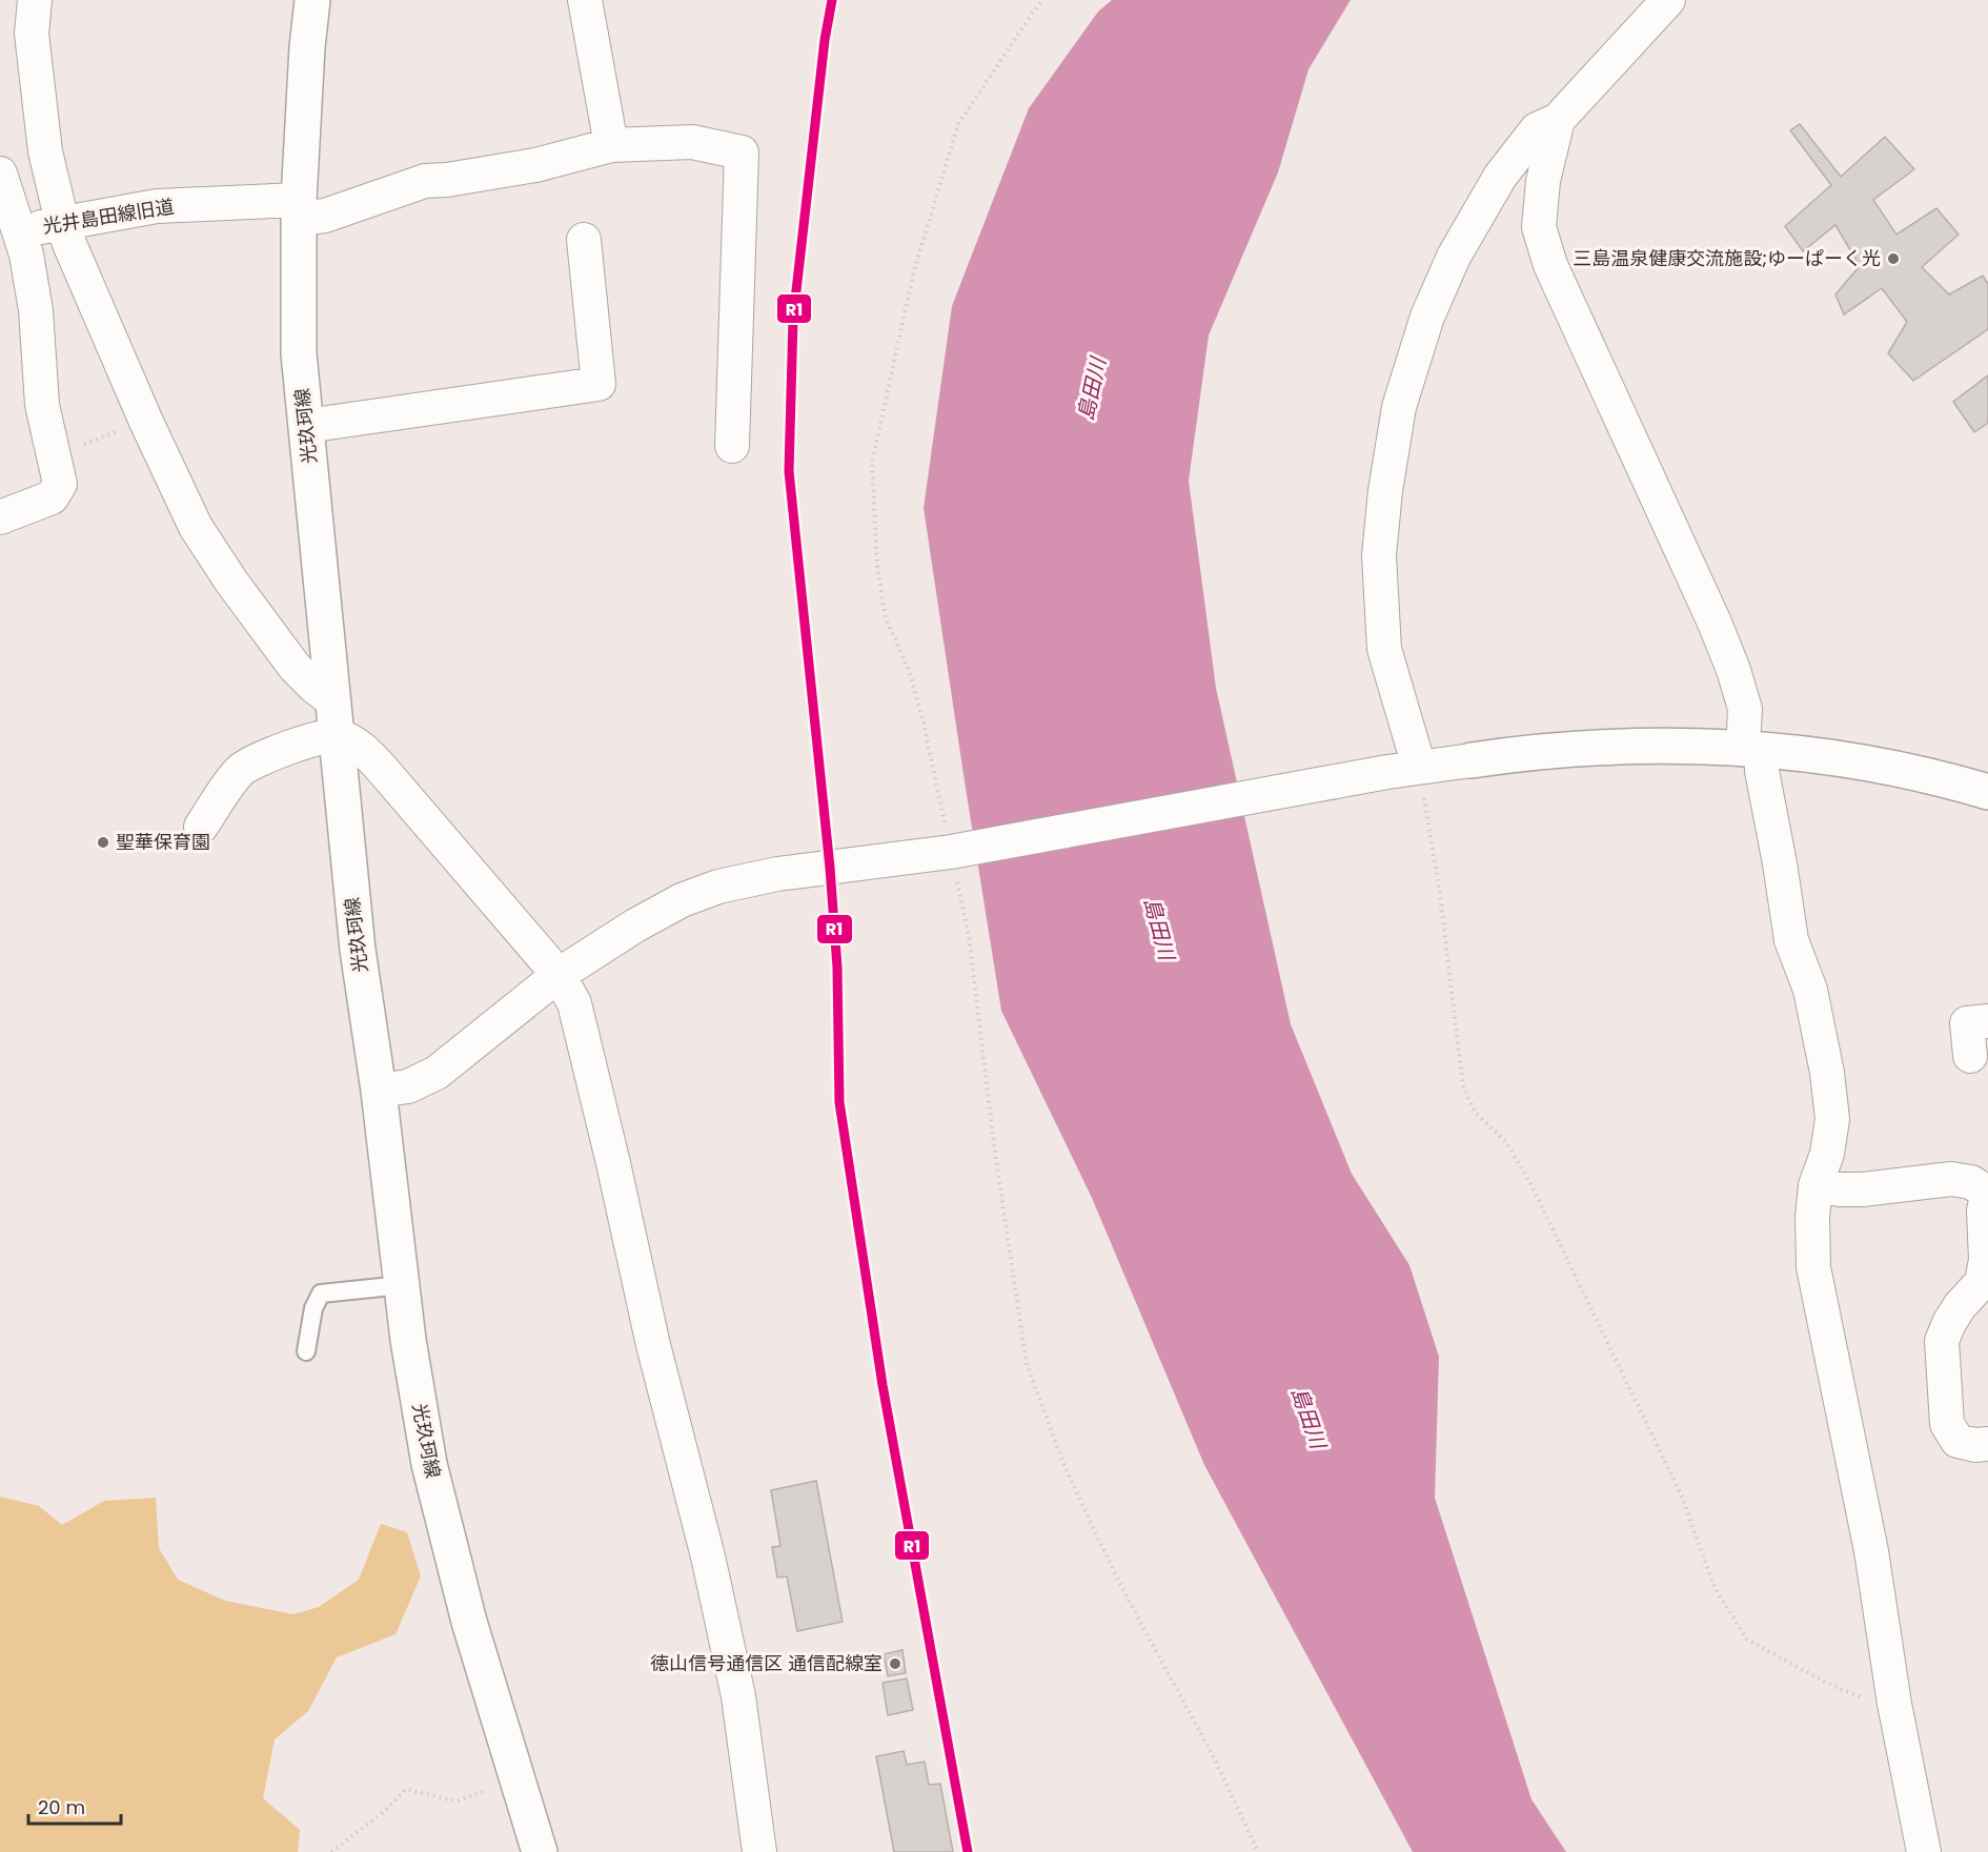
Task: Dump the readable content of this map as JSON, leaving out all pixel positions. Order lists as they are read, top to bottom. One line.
{"streets":{"main road":["光玖珂線"],"street":["光井島田線旧道"]},"crossings":[["光井島田線旧道","光玖珂線"]],"water":["島田川"],"places":["三島温泉健康交流施設;ゆーぱーく光","聖華保育園","徳山信号通信区 通信配線室"],"lines":["transit line R1"],"scale_bar":"20 m"}
